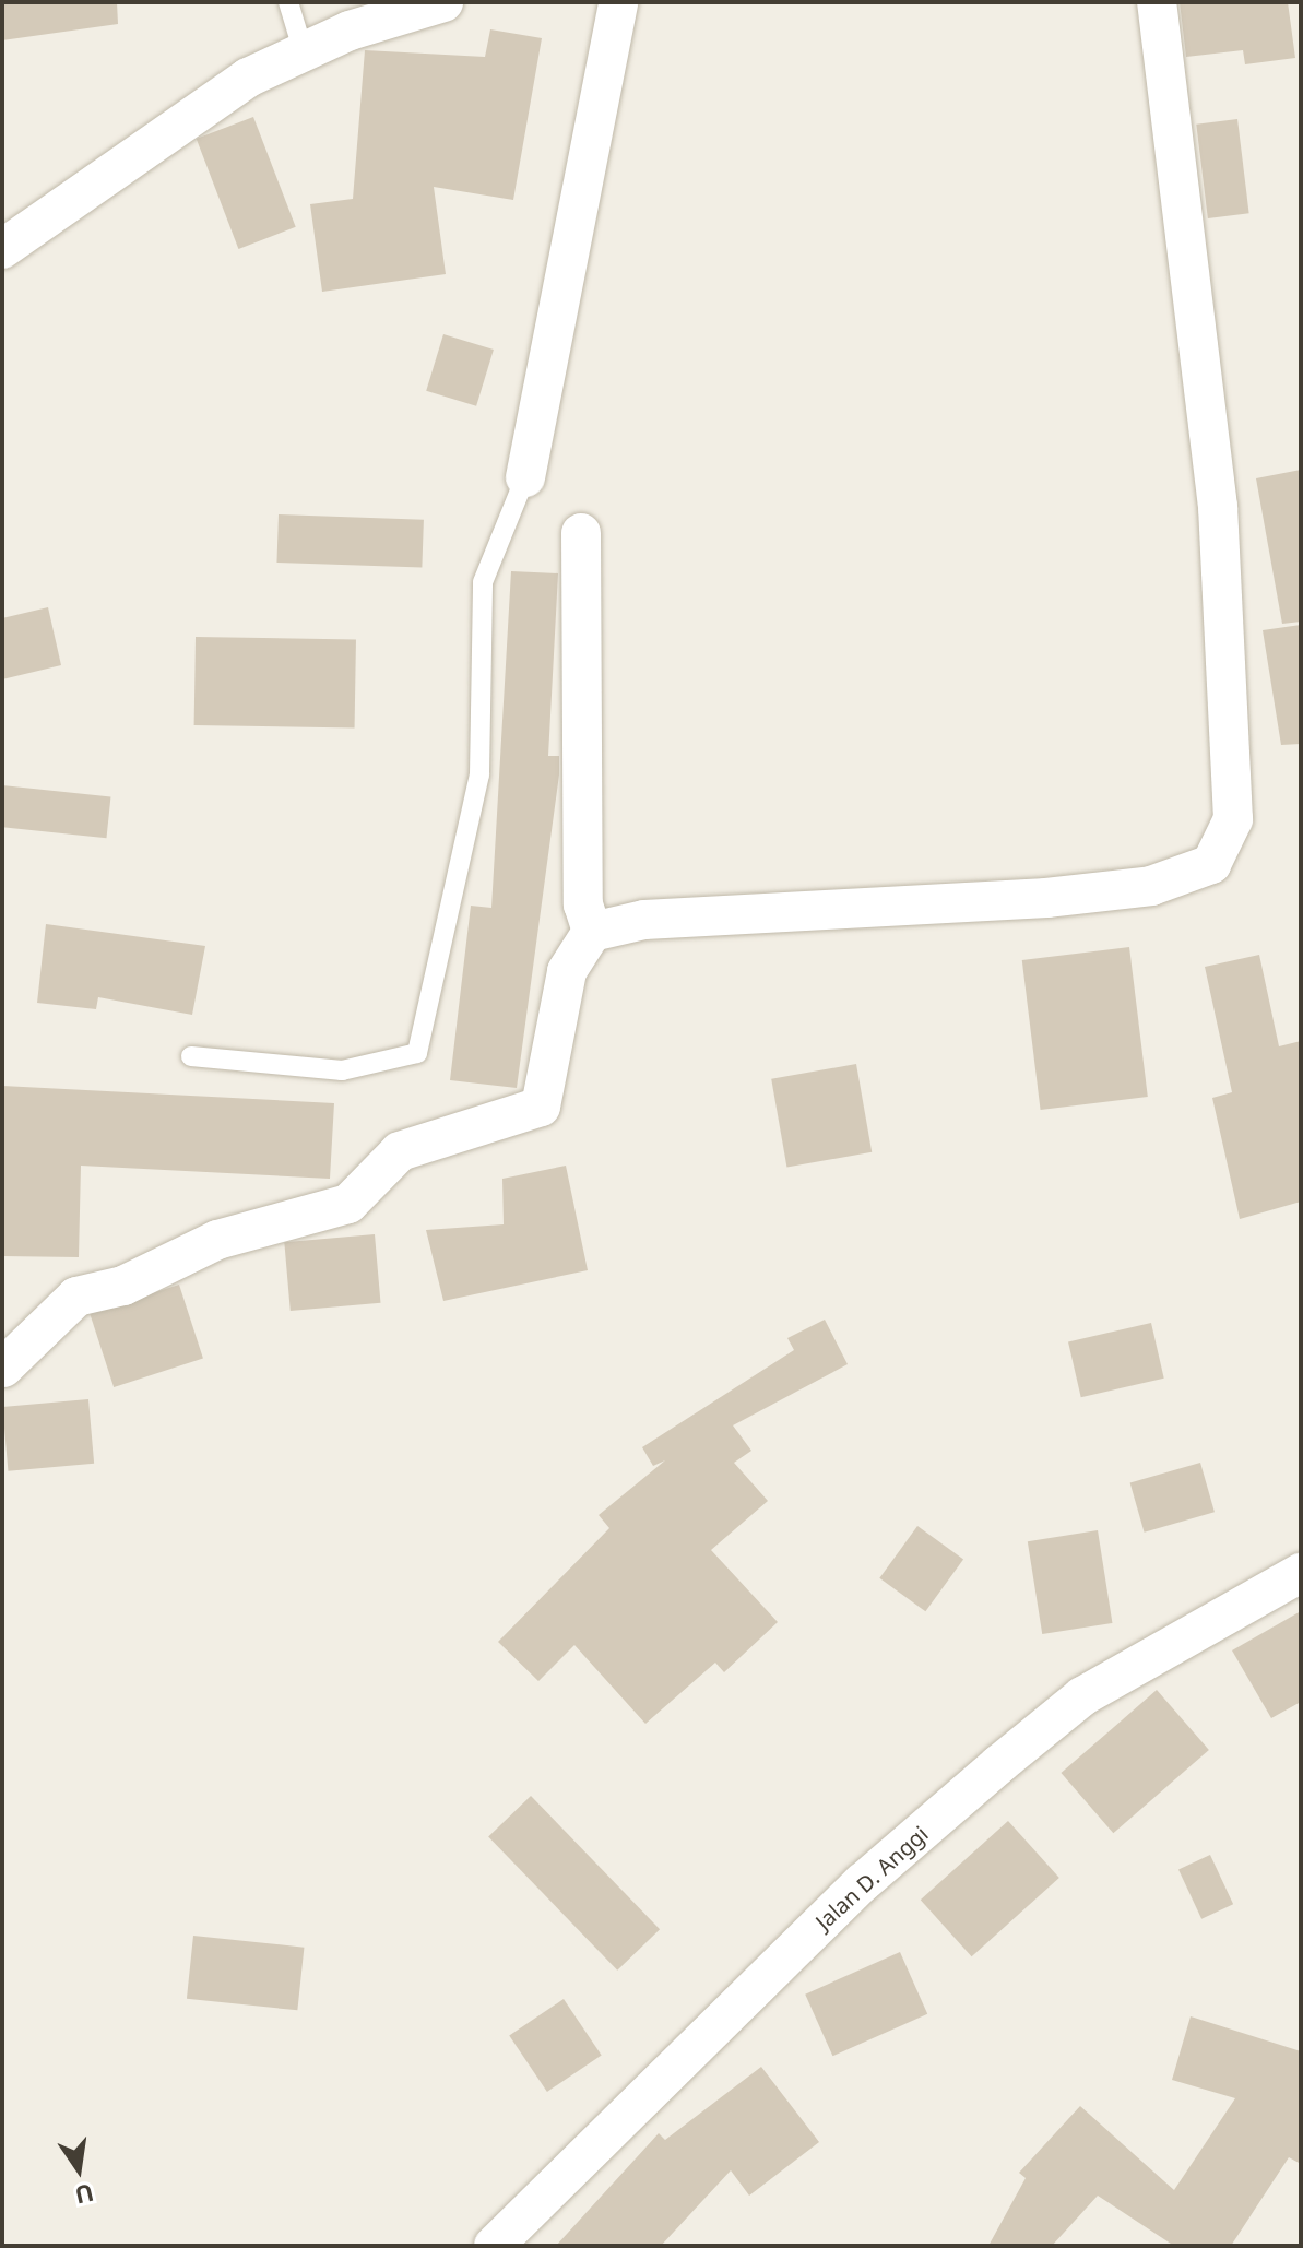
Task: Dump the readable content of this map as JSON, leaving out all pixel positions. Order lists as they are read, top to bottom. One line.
{"streets":{"street":["Jalan D. Anggi"]},"north":"bottom"}
